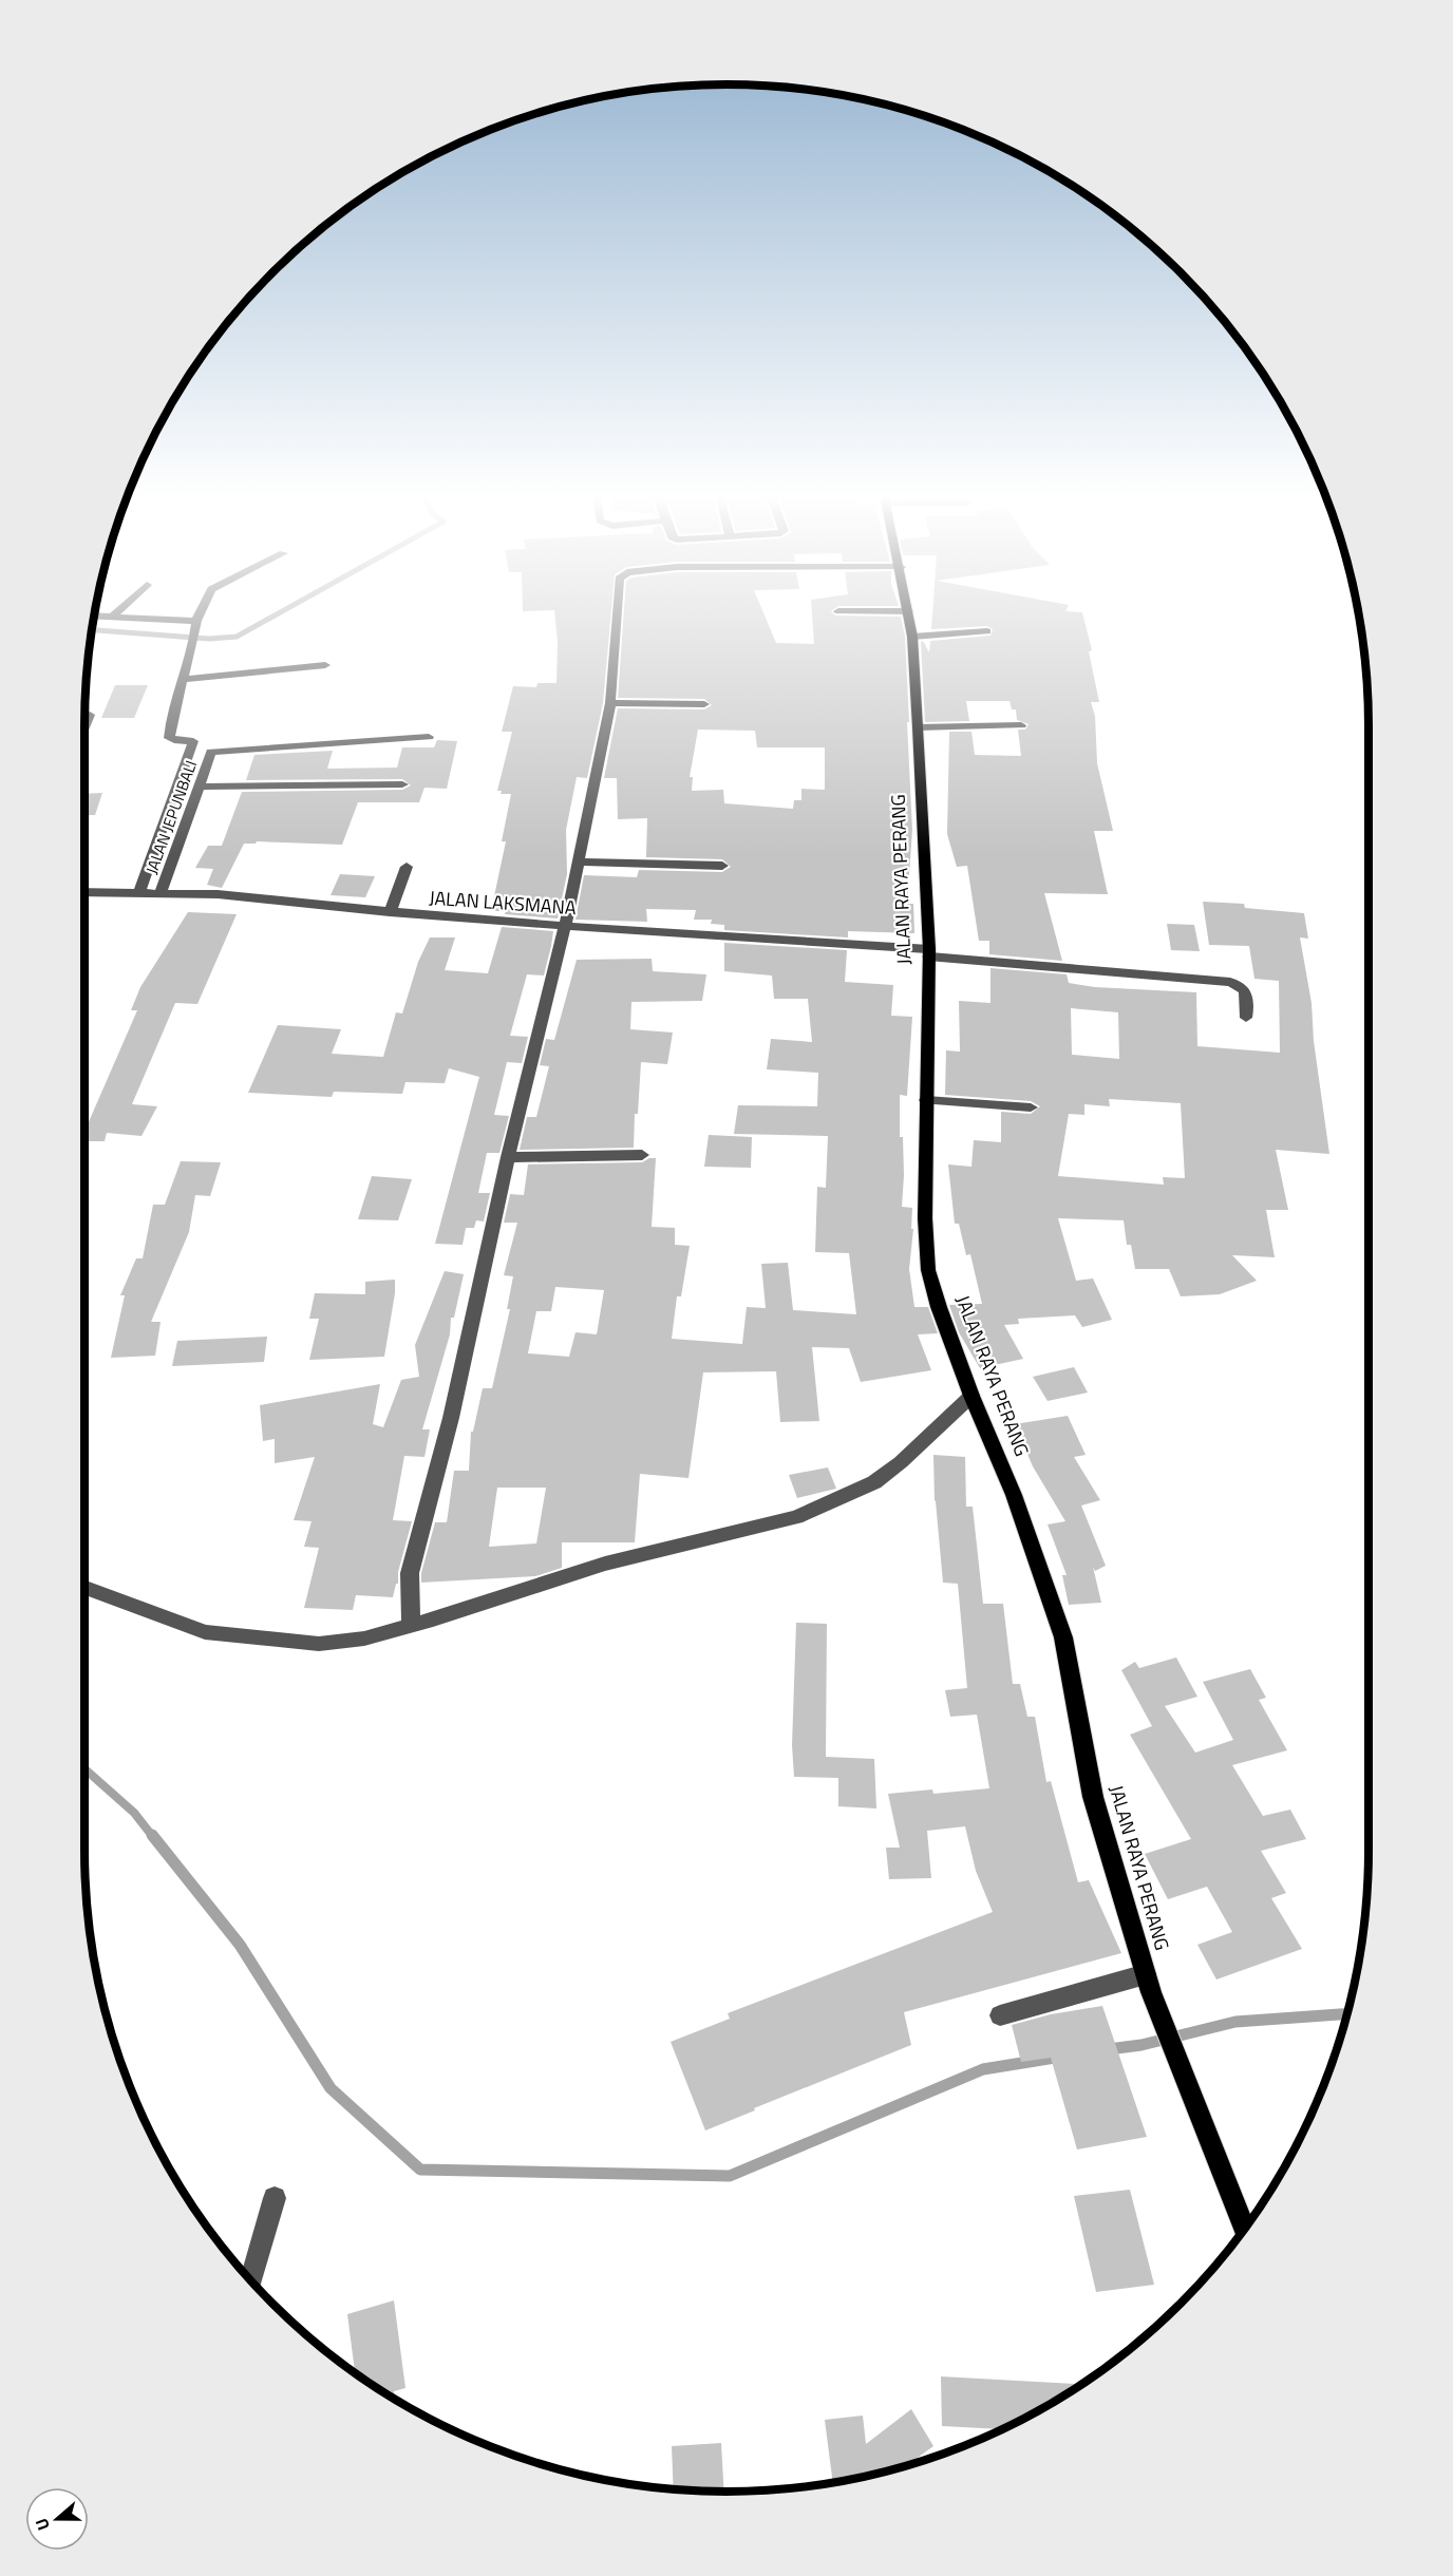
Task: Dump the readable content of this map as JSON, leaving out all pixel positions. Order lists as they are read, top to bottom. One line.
{"streets":{"main road":["JALAN RAYA PERANG"],"street":["JALAN JEPUNBALI","JALAN LAKSMANA"]},"crossings":[["JALAN JEPUNBALI","JALAN LAKSMANA"],["JALAN RAYA PERANG","JALAN LAKSMANA"]],"north":"left"}
